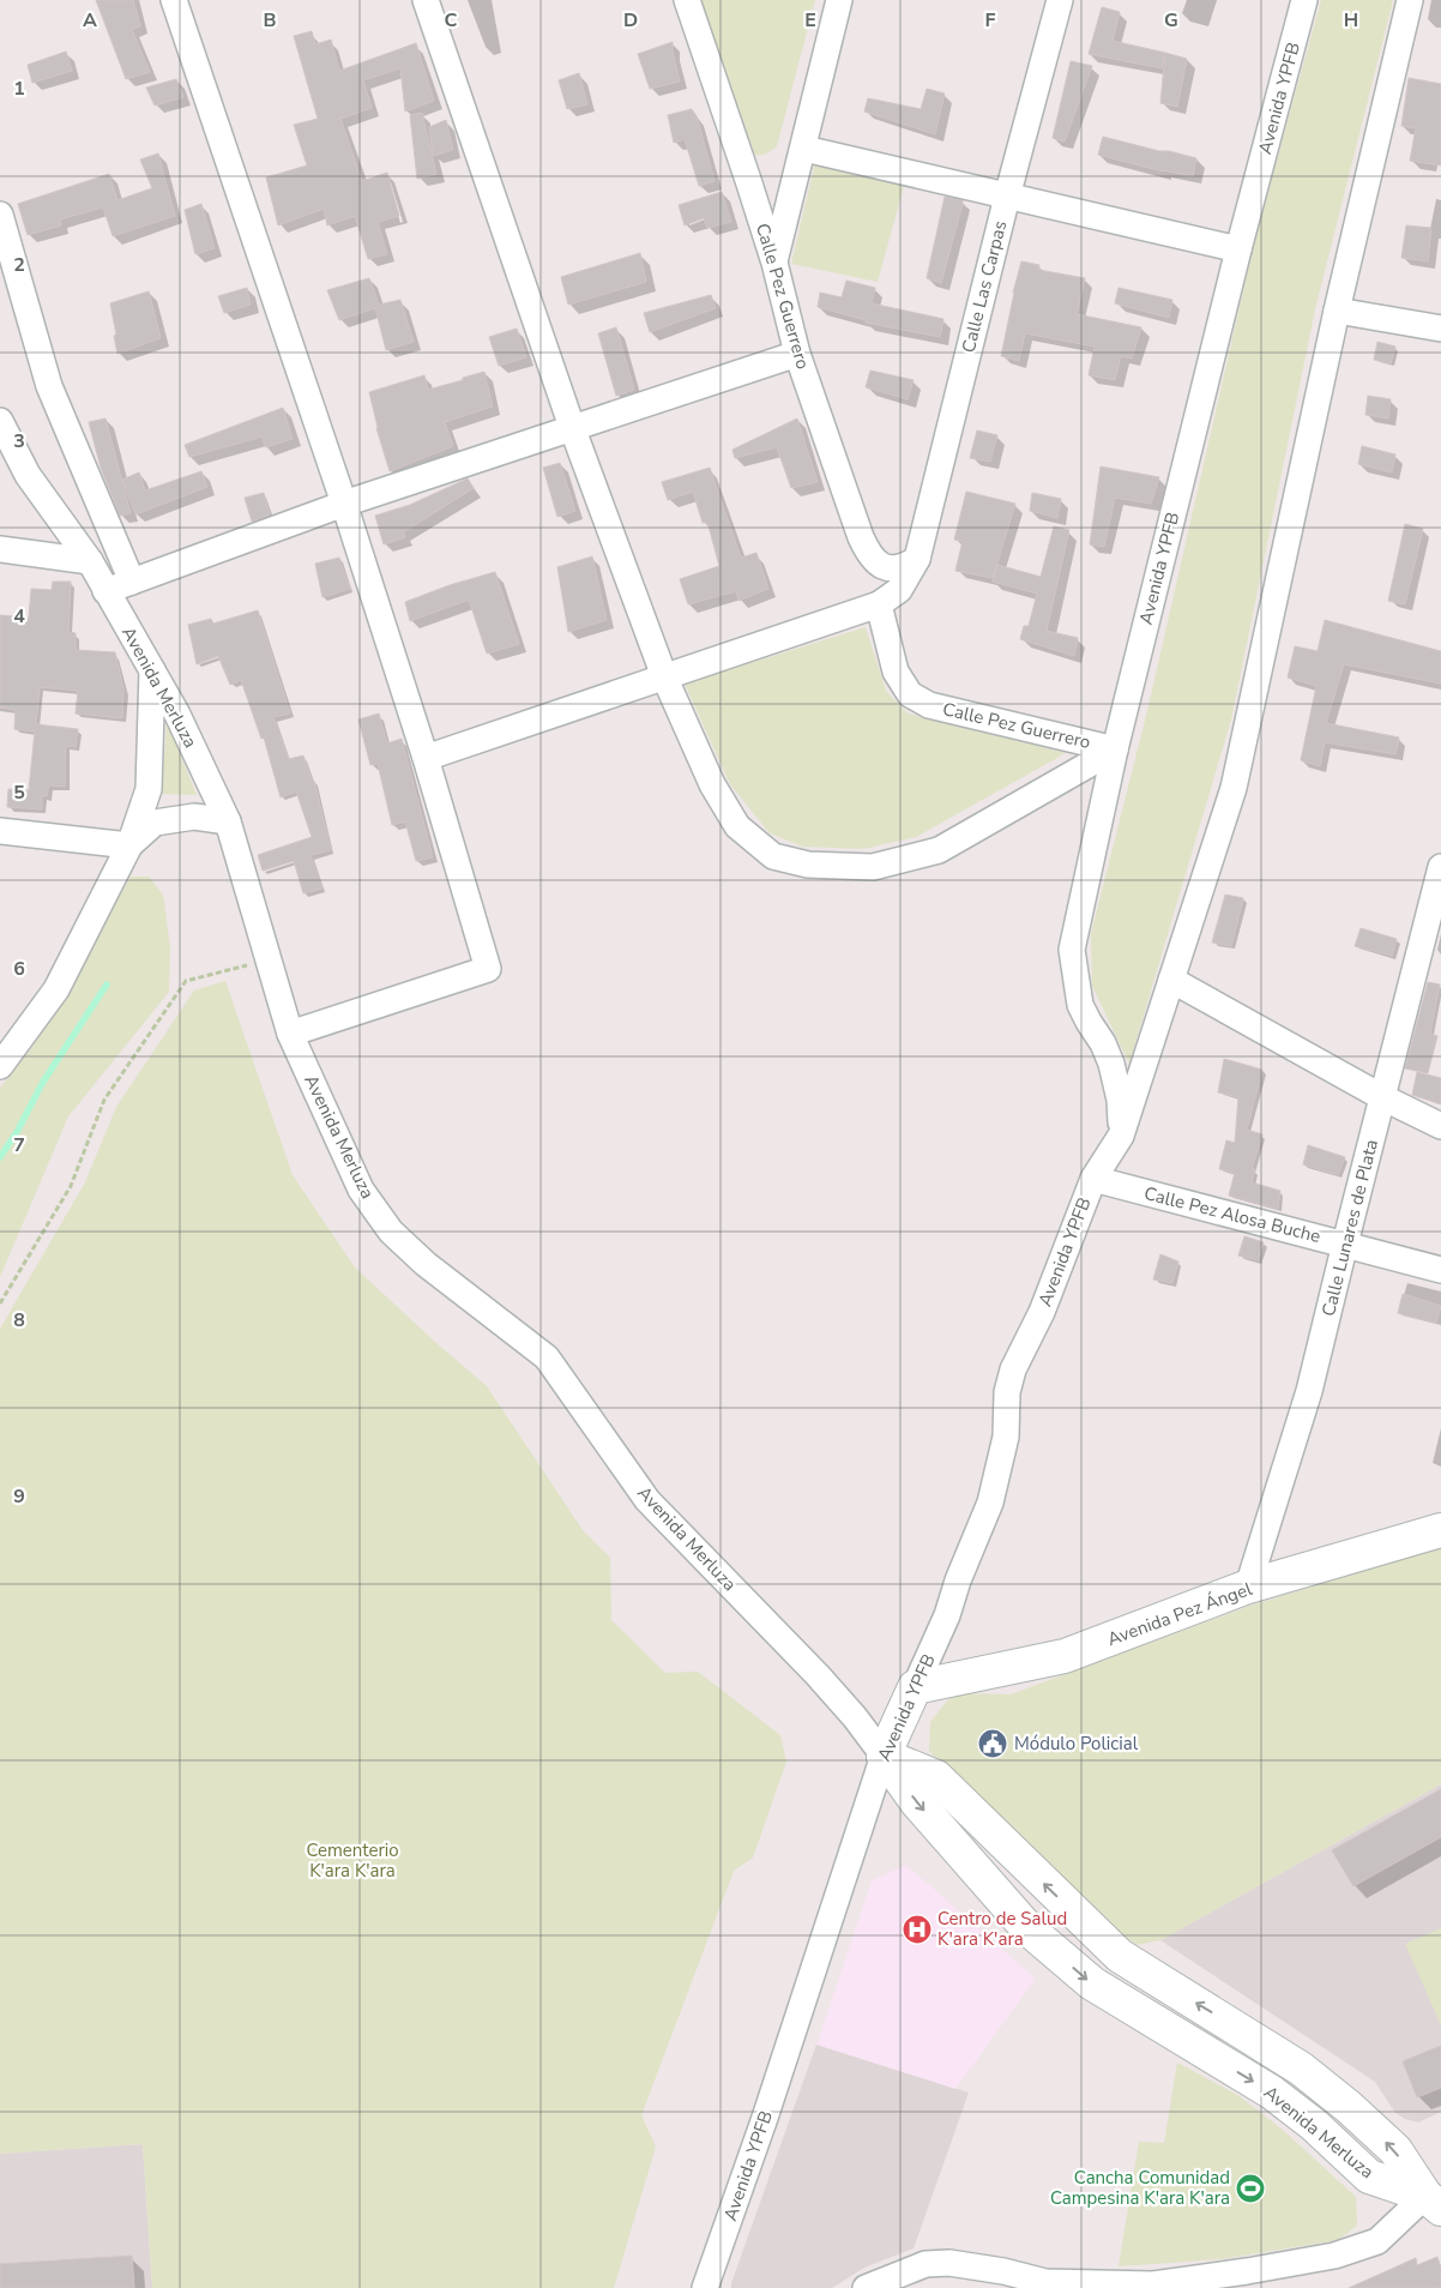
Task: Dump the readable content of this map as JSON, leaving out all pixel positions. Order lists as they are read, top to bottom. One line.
{"streets":{"street":["Avenida YPFB","Calle Las Carpas","Calle Pez Guerrero","Avenida Merluza","Calle Pez Alosa Buche","Calle Lunares de Plata","Avenida Pez Ángel"]},"crossings":[["Avenida YPFB","Calle Pez Guerrero"],["Avenida YPFB","Avenida Merluza"],["Avenida YPFB","Calle Pez Alosa Buche"],["Avenida YPFB","Avenida Pez Ángel"],["Calle Las Carpas","Calle Pez Guerrero"],["Calle Pez Alosa Buche","Calle Lunares de Plata"],["Calle Lunares de Plata","Avenida Pez Ángel"]],"parks":["Cementerio K'ara K'ara"],"places":{"public building":["Módulo Policial"],"hospital":["Centro de Salud K'ara K'ara"],"sports":["Cancha Comunidad Campesina K'ara K'ara"]},"grid":{"columns":["A","B","C","D","E","F","G","H"],"rows":["1","2","3","4","5","6","7","8","9"]}}
